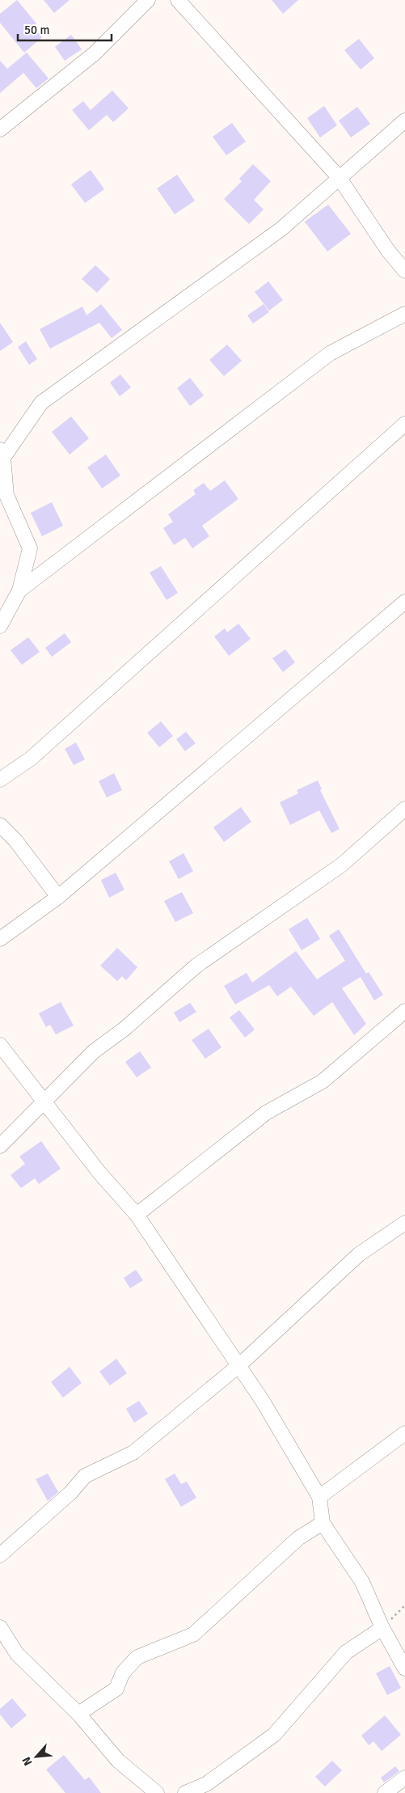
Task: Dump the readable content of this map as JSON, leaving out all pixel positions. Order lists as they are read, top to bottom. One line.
{"scale_bar":"50 m","north":"bottom left"}
